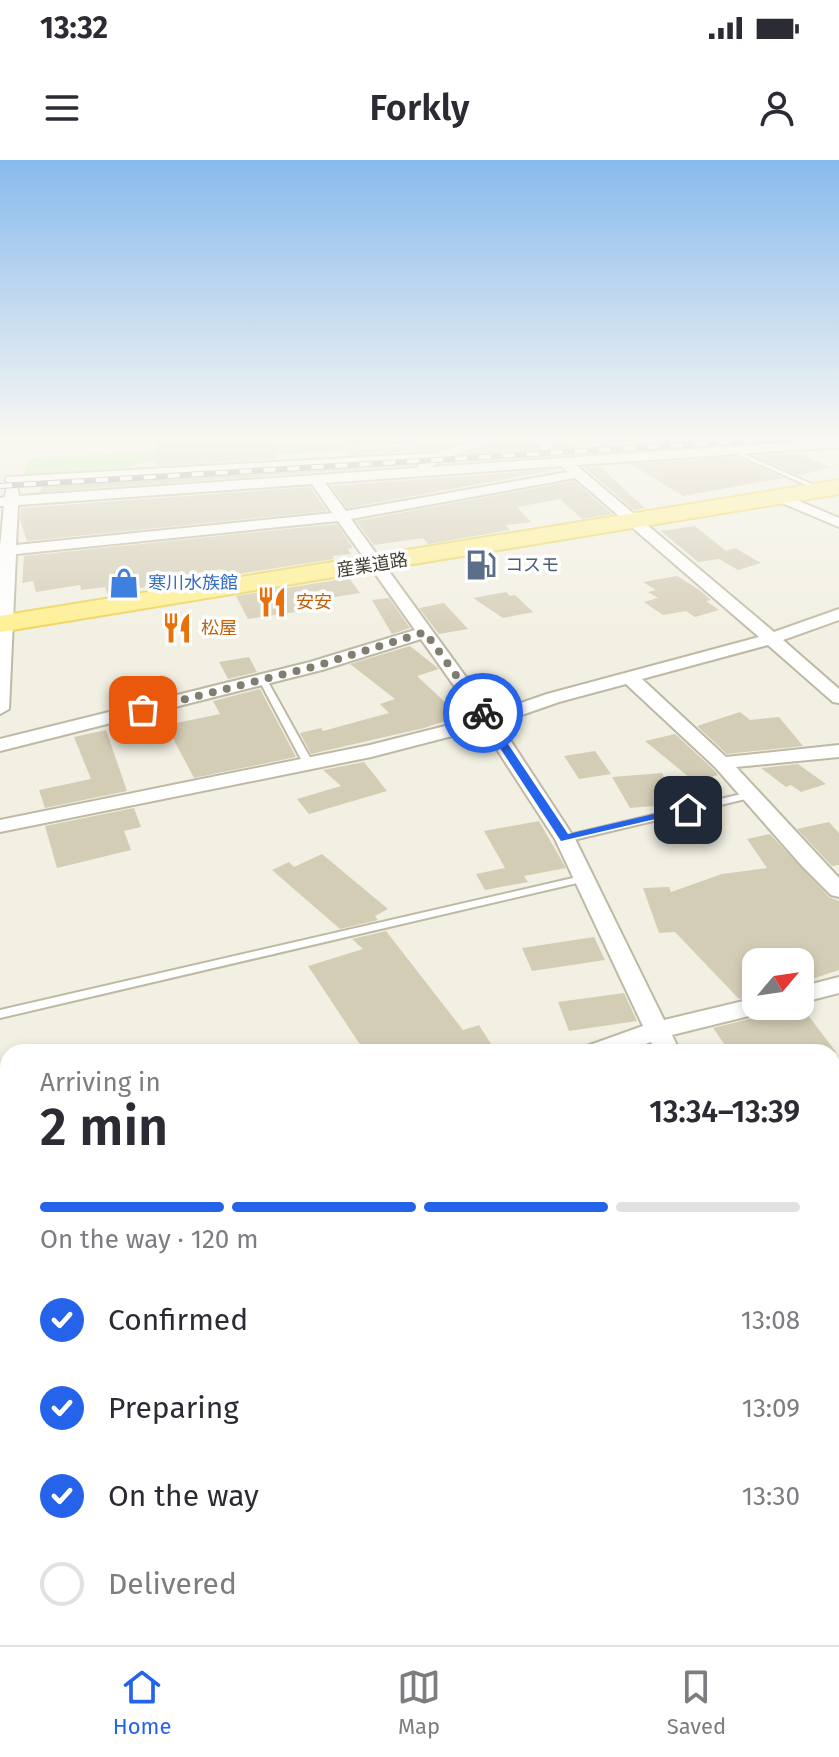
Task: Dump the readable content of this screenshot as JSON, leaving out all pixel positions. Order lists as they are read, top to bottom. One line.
{"streets":{"main road":["産業道路"]},"places":{"fuel station":["コスモ"],"shop":["寒川水族館"],"restaurant":["安安","松屋"]},"north":"top right","page":{"status":"13:32","header":"Forkly","heading":["2 min","Arriving in","13:34–13:39"],"bar":"On the way · 120 m","list":[["Confirmed","13:08"],["Preparing","13:09"],["On the way","13:30"],"Delivered"],"tabs":["Home","Map","Saved"]}}
